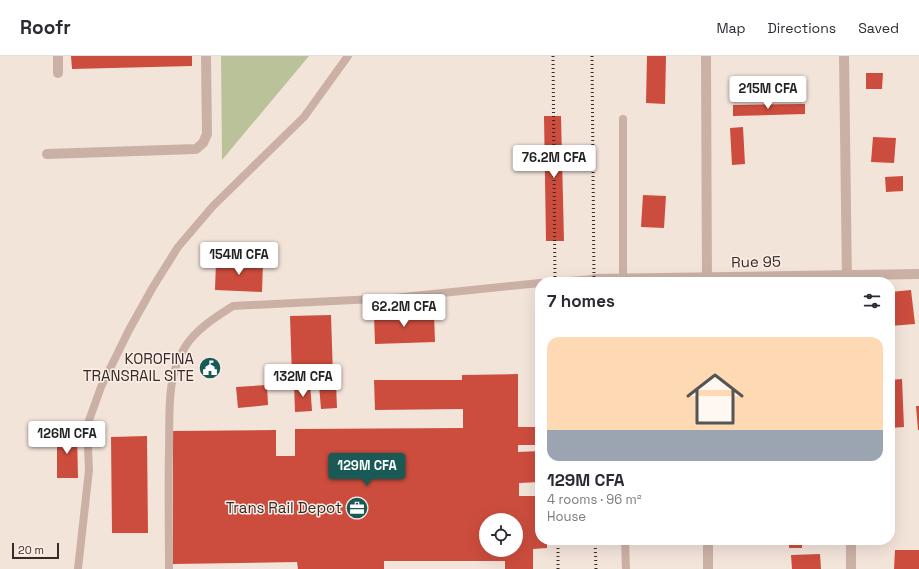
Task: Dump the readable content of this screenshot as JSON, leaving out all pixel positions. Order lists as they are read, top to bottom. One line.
{"streets":{"street":["Rue 95"]},"places":{"public building":["KOROFINA TRANSRAIL SITE"],"office":["Trans Rail Depot"]},"scale_bar":"20 m","page":{"header":"Roofr","nav":["Map","Directions","Saved"],"price":["215M CFA","76.2M CFA","154M CFA","62.2M CFA","132M CFA","126M CFA","129M CFA"],"heading":"7 homes","list":[{"name":"129M CFA","note":"4 rooms · 96 m² · House"}],"scale":"20 m"}}
